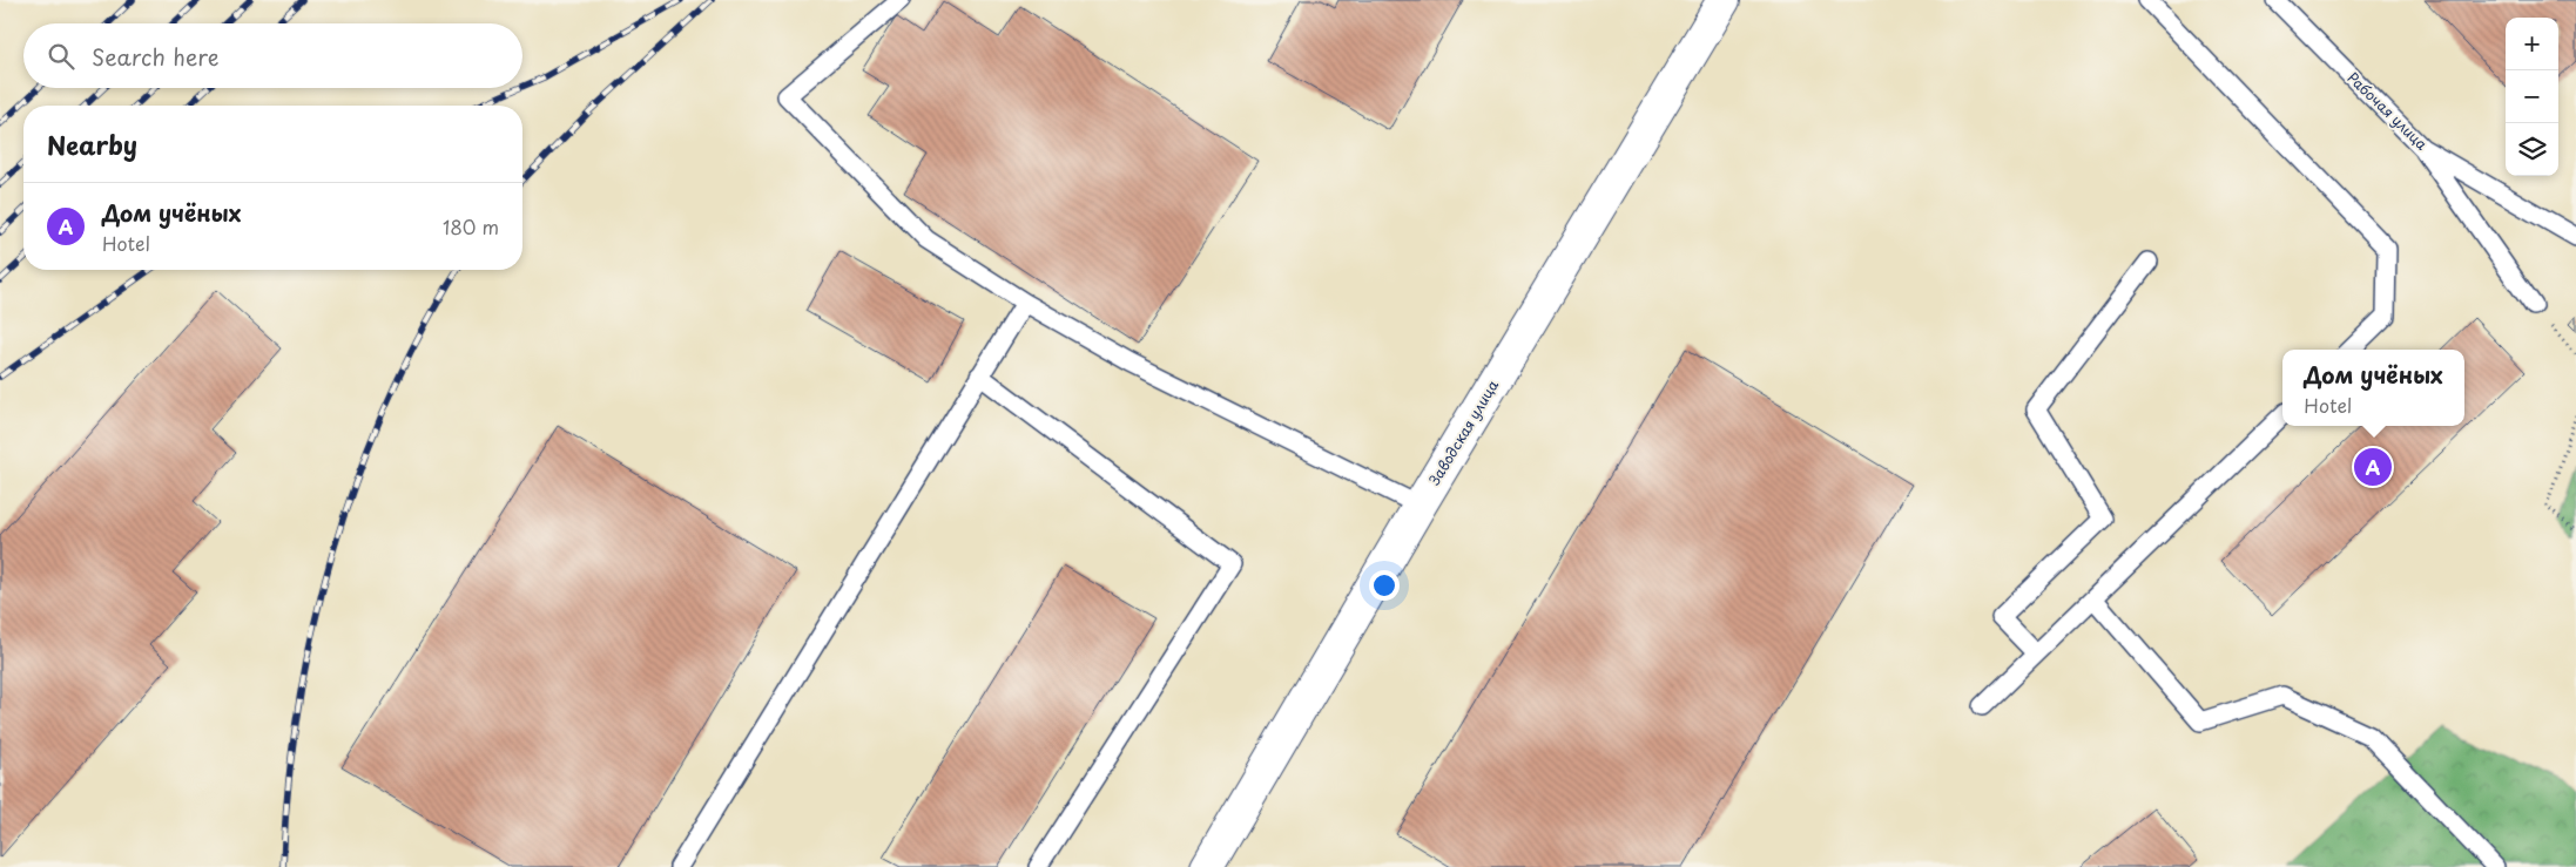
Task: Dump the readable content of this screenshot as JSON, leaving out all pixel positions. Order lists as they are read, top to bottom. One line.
{"streets":{"street":["Заводская улица"],"lane":["Рабочая улица"]},"page":{"map_buttons":["+","−"],"search":"Search here","heading":"Nearby","list":[{"mark":"A","name":"Дом учёных","note":"Hotel","value":"180 m"}],"popup":["Дом учёных","Hotel"],"pins":"A"}}
